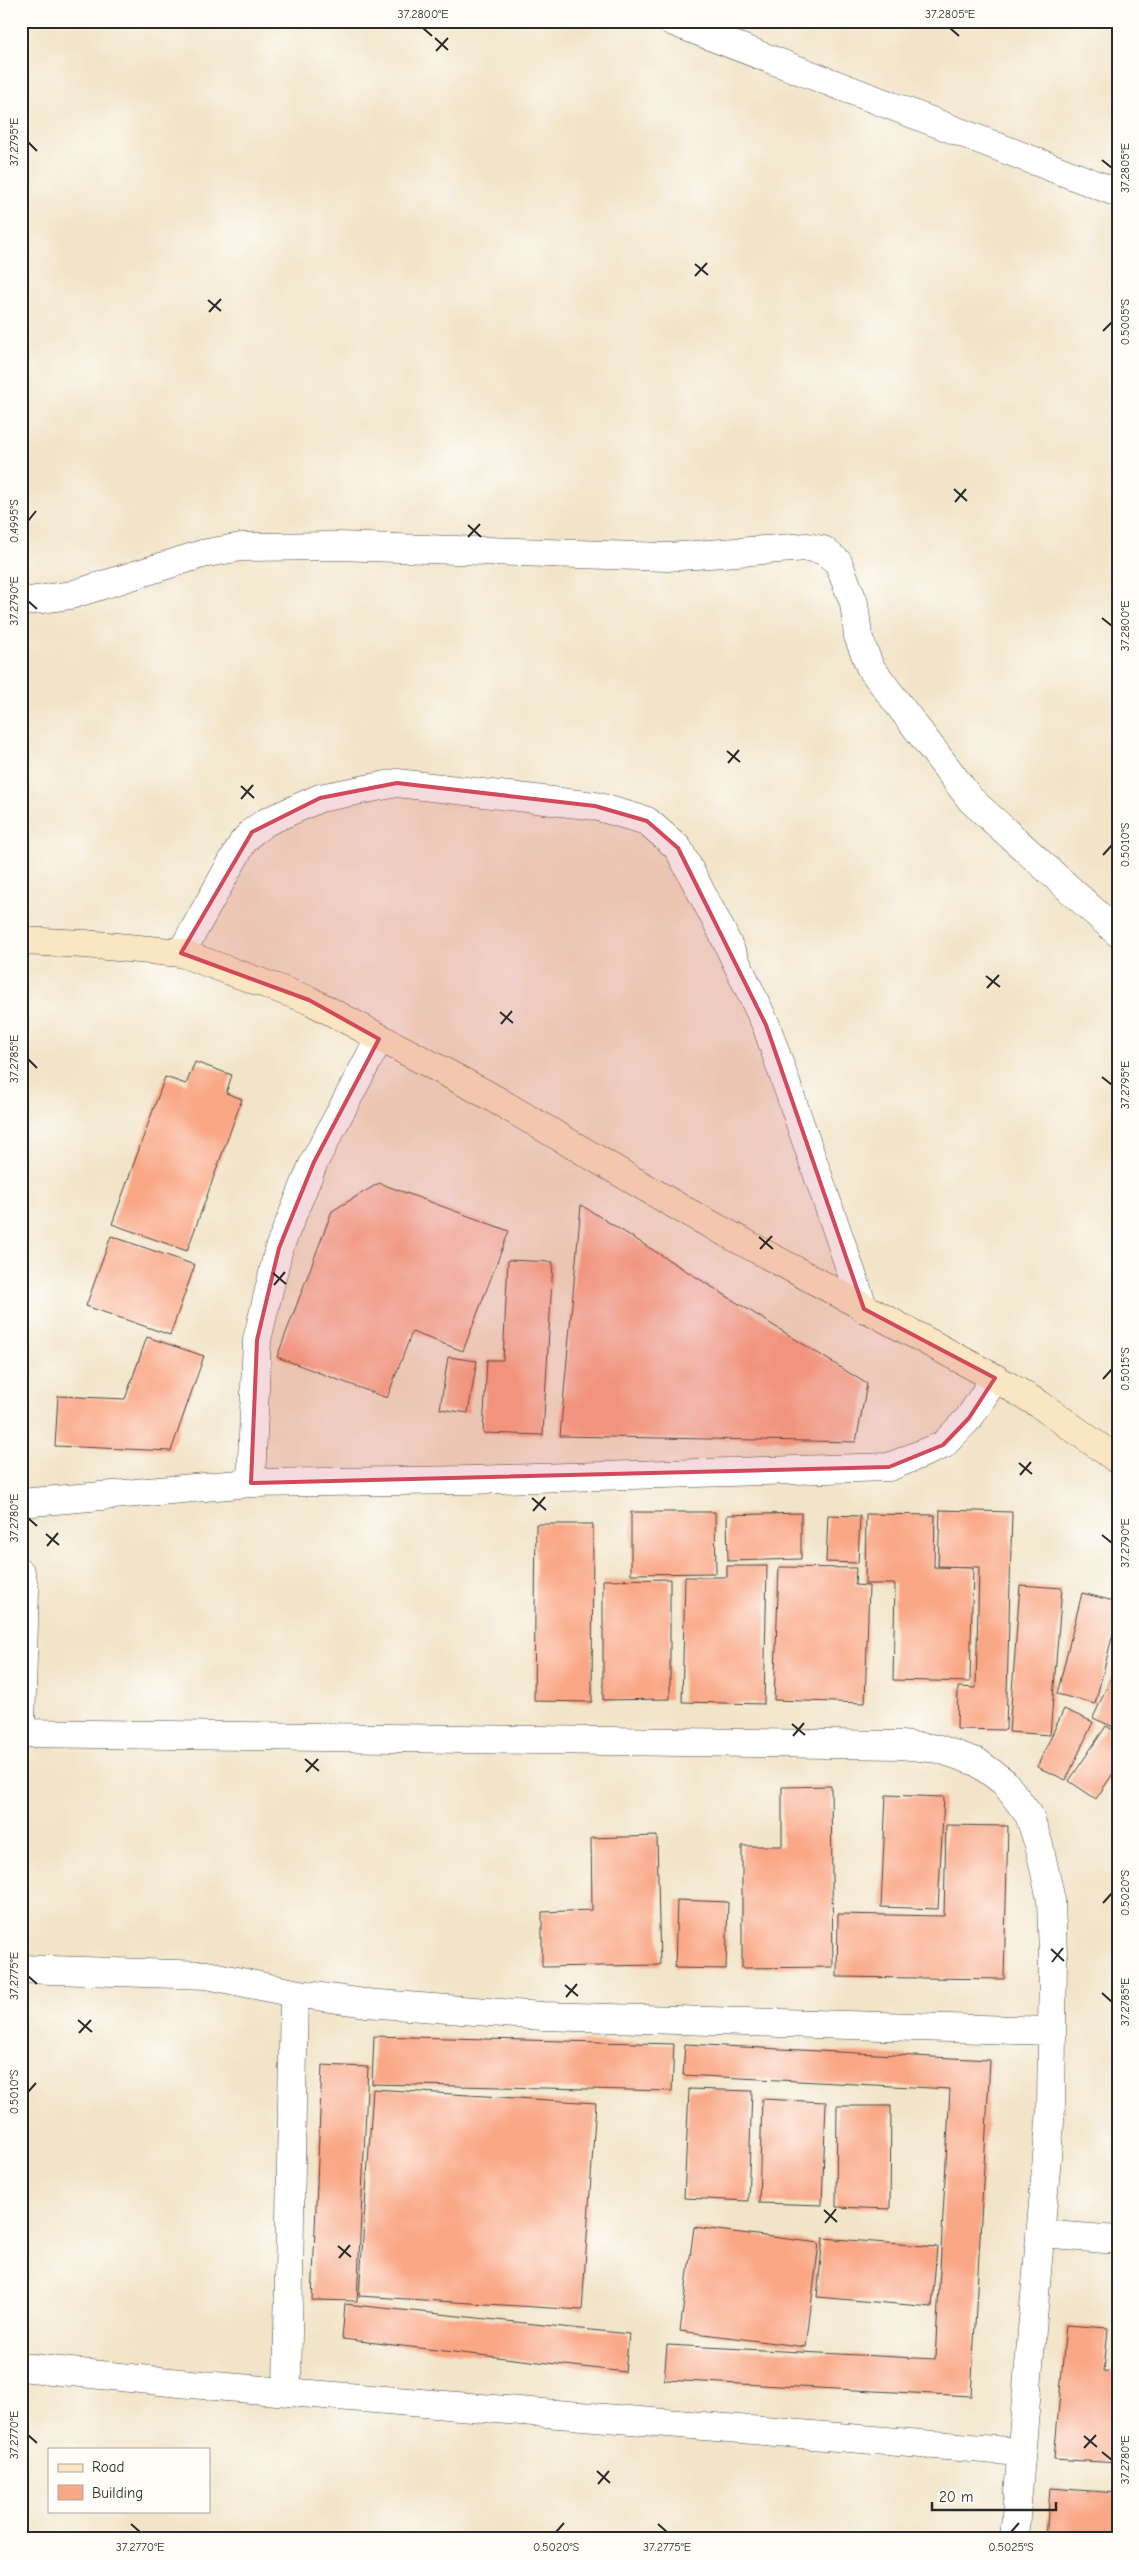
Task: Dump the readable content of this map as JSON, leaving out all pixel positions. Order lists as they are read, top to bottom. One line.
{"legend":["Road","Building"],"scale_bar":"20 m","coordinates":["37.2800°E","37.2805°E","37.2795°E","0.5005°S","0.4995°S","37.2790°E","0.5010°S","37.2785°E","0.5015°S","37.2780°E","0.5020°S","37.2775°E","37.2770°E","0.5025°S"]}
